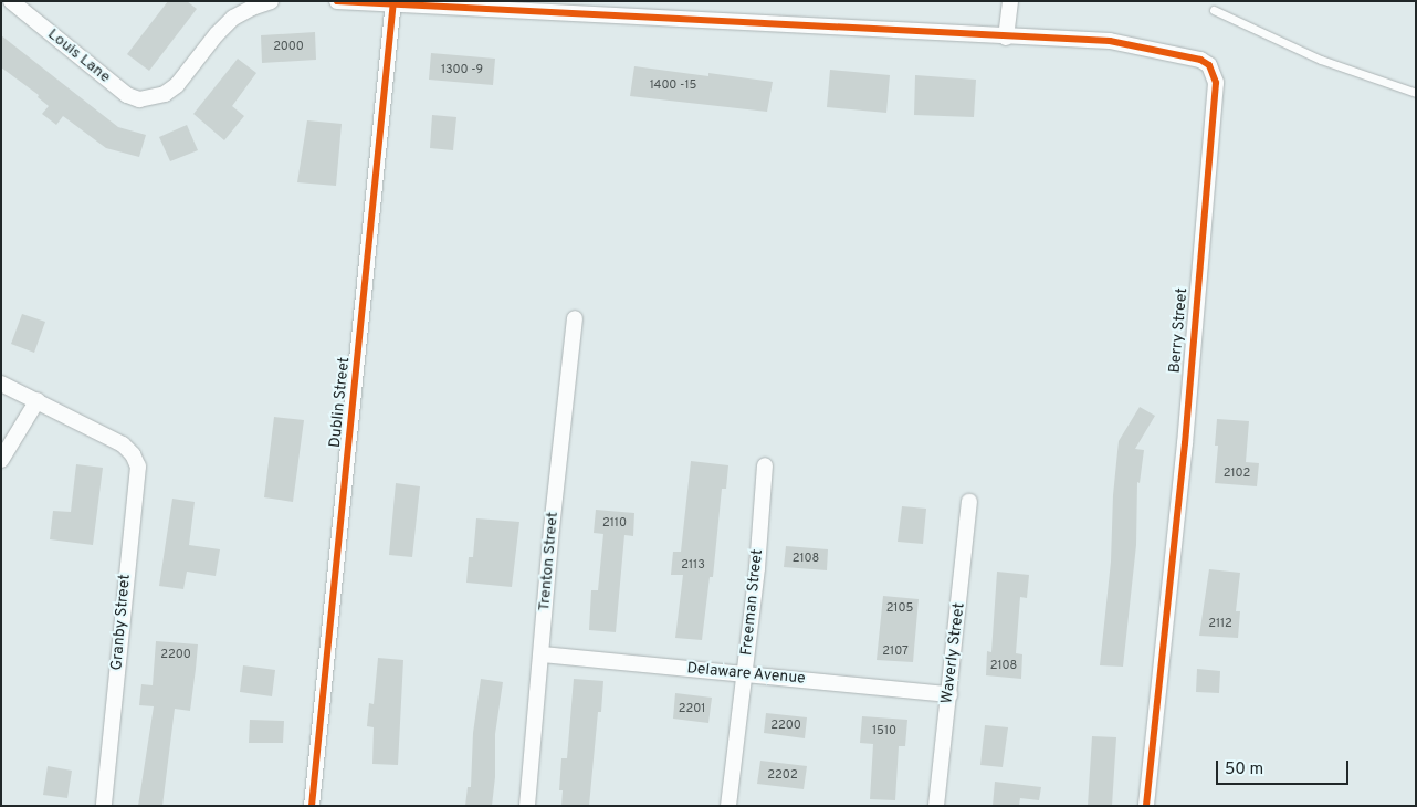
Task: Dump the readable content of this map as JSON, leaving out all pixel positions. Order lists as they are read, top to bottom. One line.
{"streets":{"street":["Louis Lane","Berry Street","Dublin Street","Trenton Street","Freeman Street","Granby Street","Waverly Street","Delaware Avenue"]},"crossings":[["Berry Street","Dublin Street"],["Trenton Street","Delaware Avenue"],["Freeman Street","Delaware Avenue"],["Waverly Street","Delaware Avenue"]],"house_numbers":["2000","1300 -9","1400 -15","2102","2110","2108","2113","2105","2112","2107","2200","2108","2201","2200","1510","2202"],"scale_bar":"50 m"}
